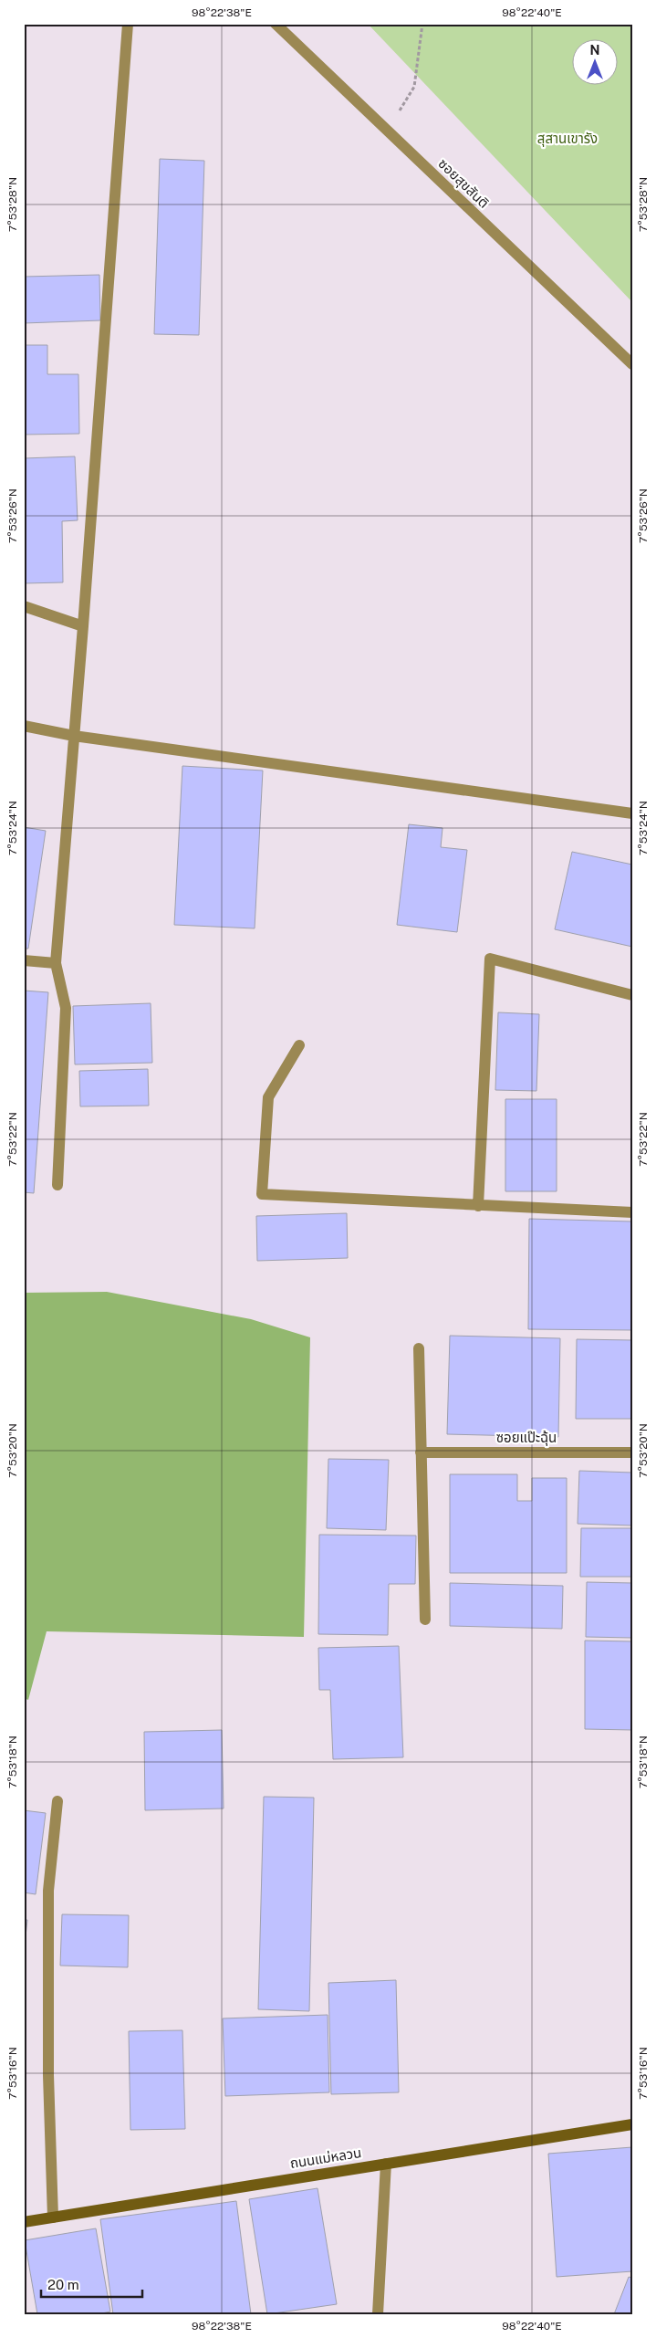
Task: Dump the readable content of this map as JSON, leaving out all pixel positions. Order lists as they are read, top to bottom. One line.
{"streets":{"main road":["ถนนแม่หลวน"],"street":["ซอยสุขสันติ","ซอยแป๊ะฉุ้น"]},"parks":["สุสานเขารัง"],"scale_bar":"20 m","north":"top","coordinates":["98°22'38\"E","98°22'40\"E","7°53'28\"N","7°53'26\"N","7°53'24\"N","7°53'22\"N","7°53'20\"N","7°53'18\"N","7°53'16\"N"]}
